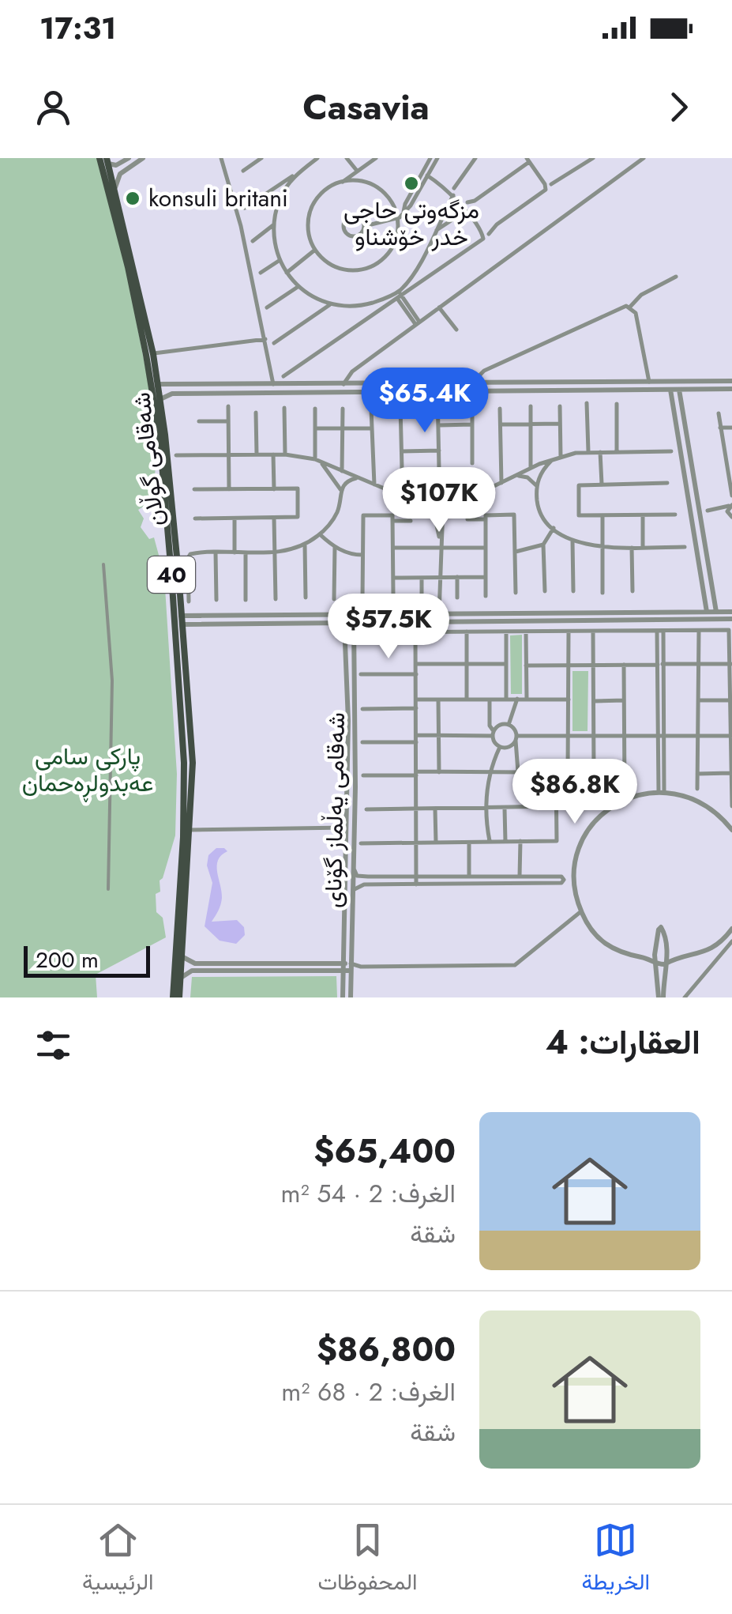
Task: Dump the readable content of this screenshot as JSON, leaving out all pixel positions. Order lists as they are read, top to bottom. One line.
{"streets":{"main road":["شەقامی گوڵان","40"],"street":["شەقامی یەڵماز گۆنای"]},"parks":["پارکی سامی عەبدولڕەحمان"],"places":["مزگه‌وتی حاجی خدر خۆشناو","konsuli britani"],"scale_bar":"200 m","page":{"status":"17:31","header":"Casavia","price":["$65.4K","$107K","$57.5K","$86.8K"],"scale":"200 m","heading":"العقارات: 4","list":[{"name":"$65,400","note":"الغرف: 2 · 54 m² · شقة"},{"name":"$86,800","note":"الغرف: 2 · 68 m² · شقة"}],"tabs":["الخريطة","المحفوظات","الرئيسية"]}}
